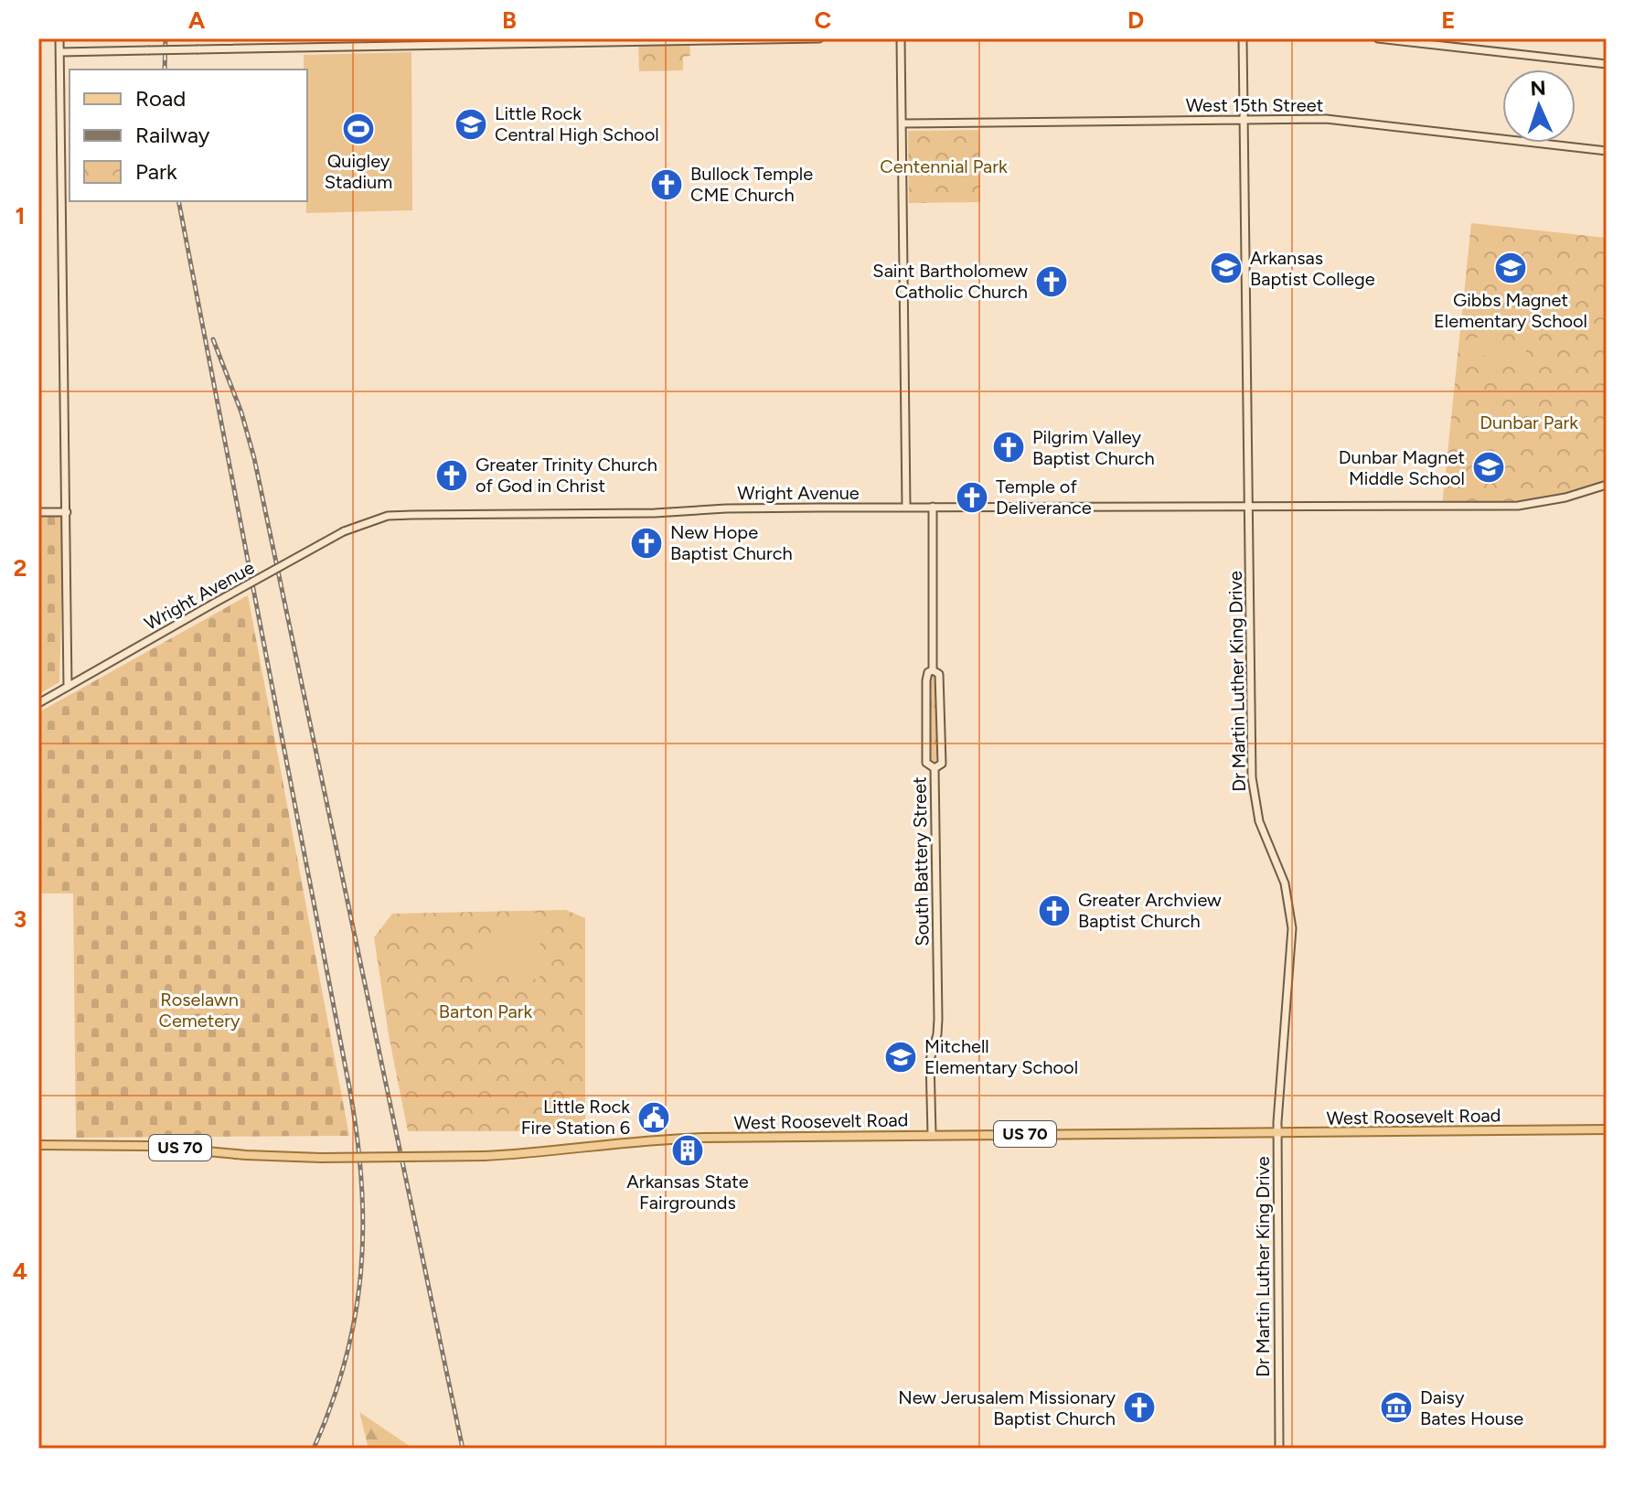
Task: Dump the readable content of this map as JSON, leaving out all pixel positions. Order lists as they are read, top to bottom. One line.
{"streets":{"main road":["West 15th Street","Wright Avenue","Dr Martin Luther King Drive","South Battery Street","West Roosevelt Road","US 70"]},"crossings":[["West 15th Street","Dr Martin Luther King Drive"],["Wright Avenue","Dr Martin Luther King Drive"],["Wright Avenue","South Battery Street"],["Dr Martin Luther King Drive","West Roosevelt Road"],["South Battery Street","West Roosevelt Road"]],"parks":["Centennial Park","Dunbar Park","Roselawn Cemetery","Barton Park"],"places":{"school or university":["Little Rock Central High School","Arkansas Baptist College","Gibbs Magnet Elementary School","Dunbar Magnet Middle School","Mitchell Elementary School"],"sports":["Quigley Stadium"],"church":["Bullock Temple CME Church","Saint Bartholomew Catholic Church","Pilgrim Valley Baptist Church","Greater Trinity Church of God in Christ","Temple of Deliverance","New Hope Baptist Church","Greater Archview Baptist Church","New Jerusalem Missionary Baptist Church"],"public building":["Little Rock Fire Station 6"],"building":["Arkansas State Fairgrounds"],"museum":["Daisy Bates House"]},"legend":["Road","Railway","Park"],"north":"top","grid":{"columns":["A","B","C","D","E"],"rows":["1","2","3","4"]}}
